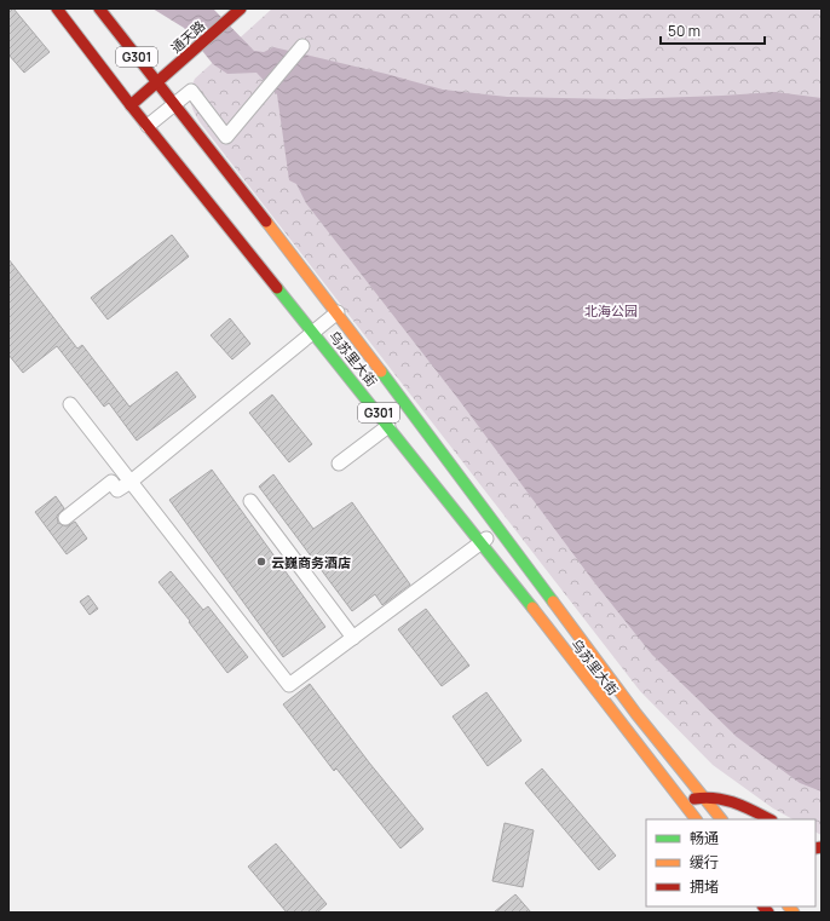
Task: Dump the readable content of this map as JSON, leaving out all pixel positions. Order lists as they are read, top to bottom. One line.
{"streets":{"main road":["通天路","G301","乌苏里大街"]},"crossings":[["通天路","乌苏里大街"]],"parks":["北海公园"],"places":["云巍商务酒店"],"legend":["畅通","缓行","拥堵"],"scale_bar":"50 m"}
